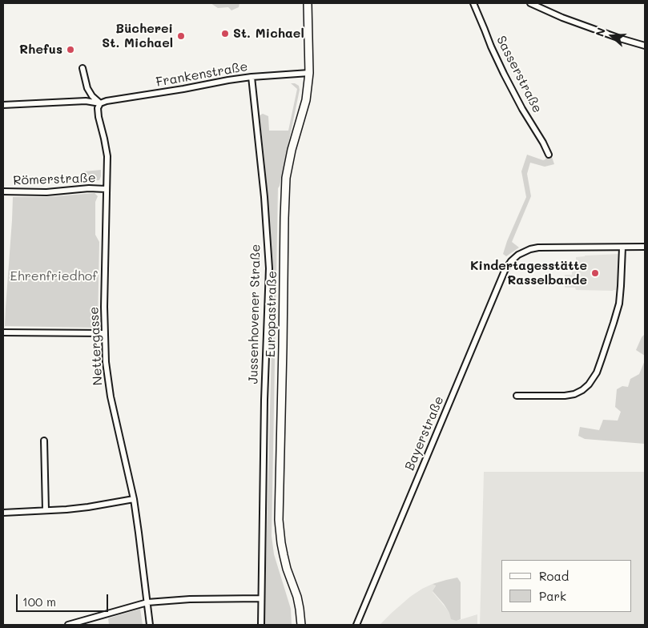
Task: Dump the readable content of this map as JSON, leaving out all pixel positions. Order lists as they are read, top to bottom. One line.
{"streets":{"main road":["Europastraße"],"street":["Frankenstraße","Sasserstraße","Römerstraße","Jussenhovener Straße","Nettergasse","Bayerstraße"]},"crossings":[["Frankenstraße","Jussenhovener Straße"],["Frankenstraße","Europastraße"],["Frankenstraße","Nettergasse"],["Römerstraße","Nettergasse"]],"parks":["Ehrenfriedhof"],"places":["St. Michael","Bücherei St. Michael","Rhefus","Kindertagesstätte Rasselbande"],"legend":["Road","Park"],"scale_bar":"100 m","north":"left"}
